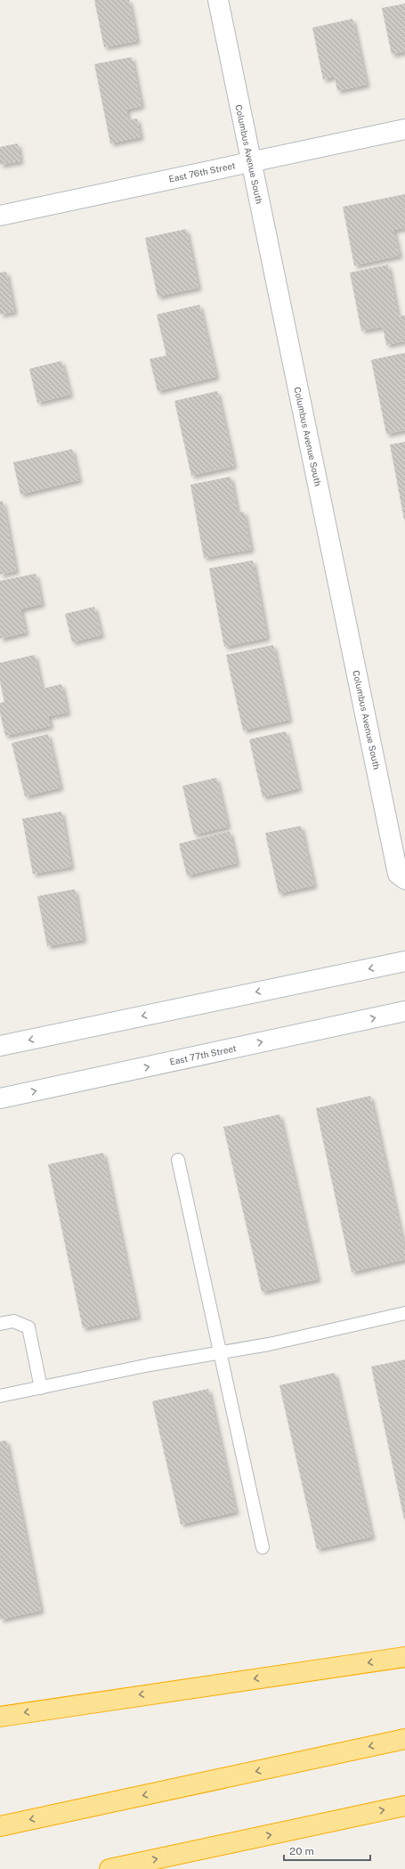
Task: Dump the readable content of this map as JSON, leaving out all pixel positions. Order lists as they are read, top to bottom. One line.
{"streets":{"street":["Columbus Avenue South","East 76th Street","East 77th Street"]},"crossings":[["Columbus Avenue South","East 76th Street"]],"scale_bar":"20 m"}
